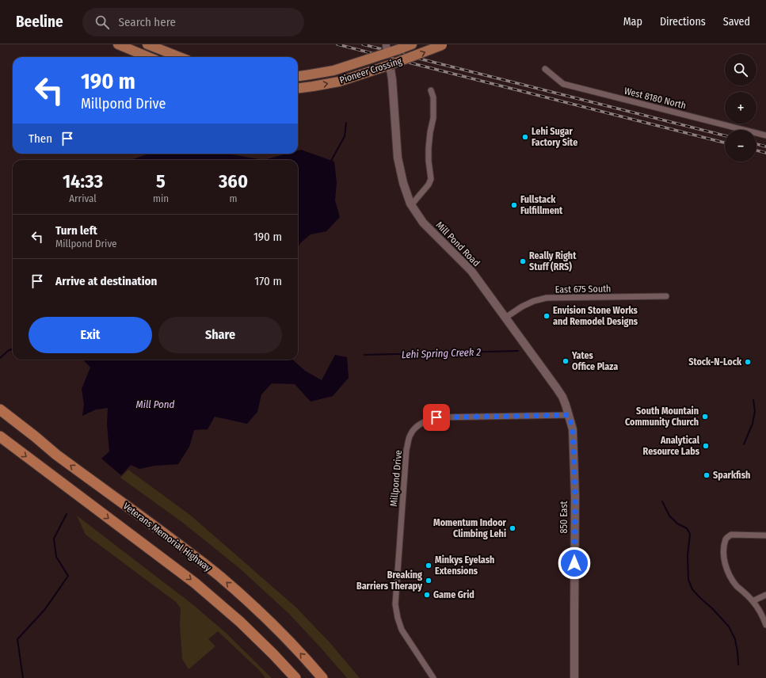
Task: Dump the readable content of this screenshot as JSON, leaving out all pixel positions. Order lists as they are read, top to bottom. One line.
{"streets":{"highway":["Pioneer Crossing","Veterans Memorial Highway"],"main road":["Mill Pond Road","850 East"],"street":["West 8180 North","East 675 South","Millpond Drive"]},"crossings":[["Pioneer Crossing","Mill Pond Road"],["Mill Pond Road","East 675 South"],["Mill Pond Road","Millpond Drive"],["Mill Pond Road","850 East"],["Millpond Drive","850 East"]],"water":["Lehi Spring Creek 2","Mill Pond"],"places":["Lehi Sugar Factory Site","Fullstack Fulfillment","Really Right Stuff (RRS)","Envision Stone Works and Remodel Designs","Yates Office Plaza","Stock-N-Lock","South Mountain Community Church","Analytical Resource Labs","Sparkfish","Momentum Indoor Climbing Lehi","Minkys Eyelash Extensions","Breaking Barriers Therapy","Game Grid"],"page":{"header":"Beeline","search":"Search here","nav":["Map","Directions","Saved"],"map_buttons":["+","−"],"turn":["190 m","Millpond Drive"],"then":"Then","eta":["14:33","Arrival","5","min","360","m"],"list":[{"name":"Turn left","note":"Millpond Drive","value":"190 m"},{"name":"Arrive at destination","value":"170 m"}],"buttons":["Exit","Share"]}}
